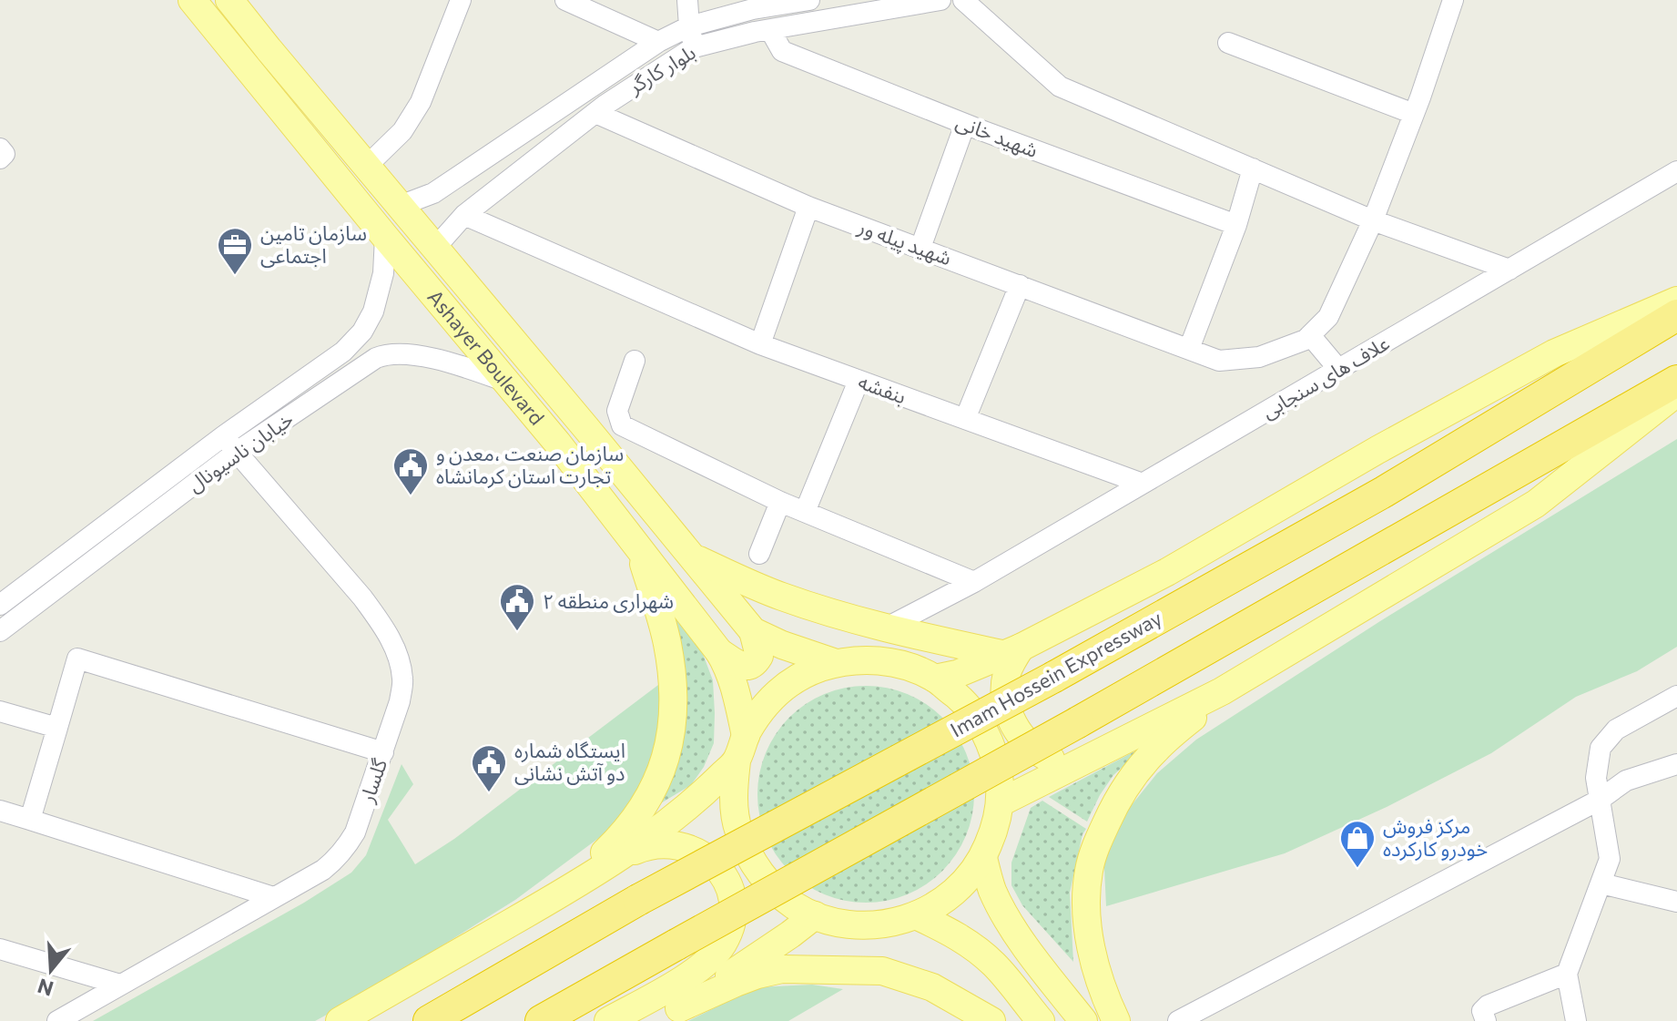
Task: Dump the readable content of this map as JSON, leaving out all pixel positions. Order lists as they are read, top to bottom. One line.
{"streets":{"highway":["Imam Hossein Expressway"],"main road":["Ashayer Boulevard"],"street":["بلوار کارگر","شهید خانی","شهید پیله ور","علاف های سنجابی","بنفشه","خیابان ناسیونال","گلسار"]},"crossings":[["بلوار کارگر","شهید خانی"],["بلوار کارگر","شهید پیله ور"],["بلوار کارگر","Ashayer Boulevard"],["بلوار کارگر","بنفشه"],["Ashayer Boulevard","خیابان ناسیونال"],["علاف های سنجابی","بنفشه"],["خیابان ناسیونال","گلسار"]],"places":{"office":["سازمان تامین اجتماعی"],"public building":["سازمان صنعت ،معدن و تجارت استان کرمانشاه","شهراری منطقه ۲","ایستگاه شماره دو آتش نشانی"],"shop":["مرکز فروش خودرو کارکرده"]},"north":"bottom"}
